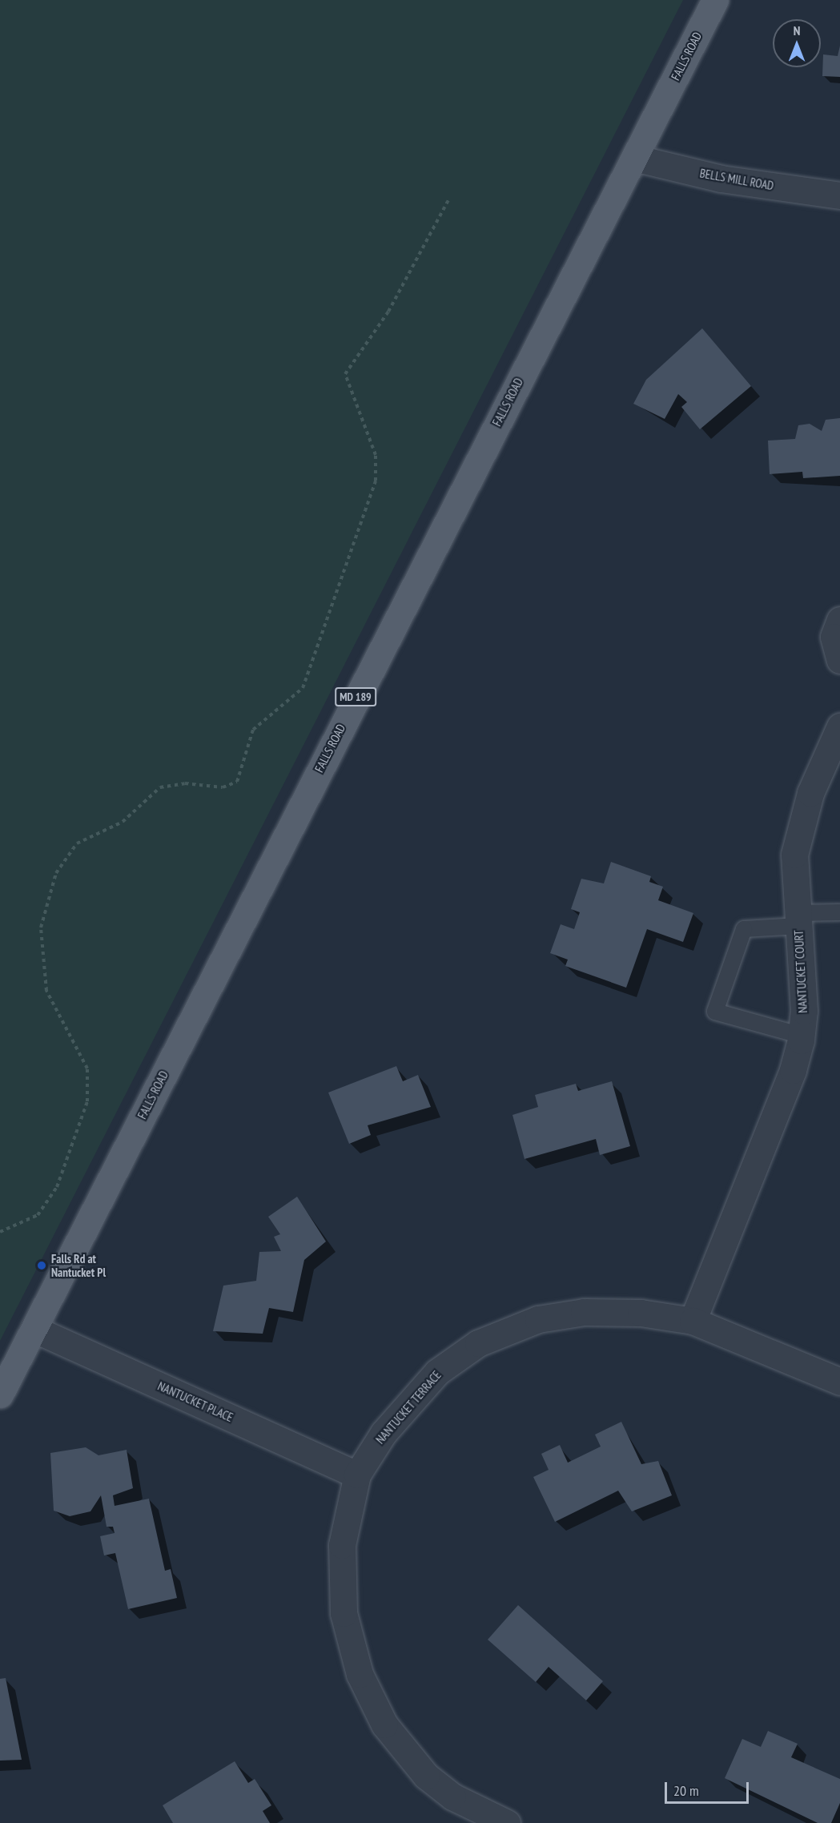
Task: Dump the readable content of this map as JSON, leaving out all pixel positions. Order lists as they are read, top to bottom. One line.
{"streets":{"main road":["FALLS ROAD","MD 189"],"street":["BELLS MILL ROAD","NANTUCKET COURT","NANTUCKET PLACE","NANTUCKET TERRACE"]},"crossings":[["FALLS ROAD","BELLS MILL ROAD"],["FALLS ROAD","NANTUCKET PLACE"],["NANTUCKET COURT","NANTUCKET TERRACE"],["NANTUCKET PLACE","NANTUCKET TERRACE"]],"places":["Falls Rd at Nantucket Pl"],"scale_bar":"20 m","north":"top"}
